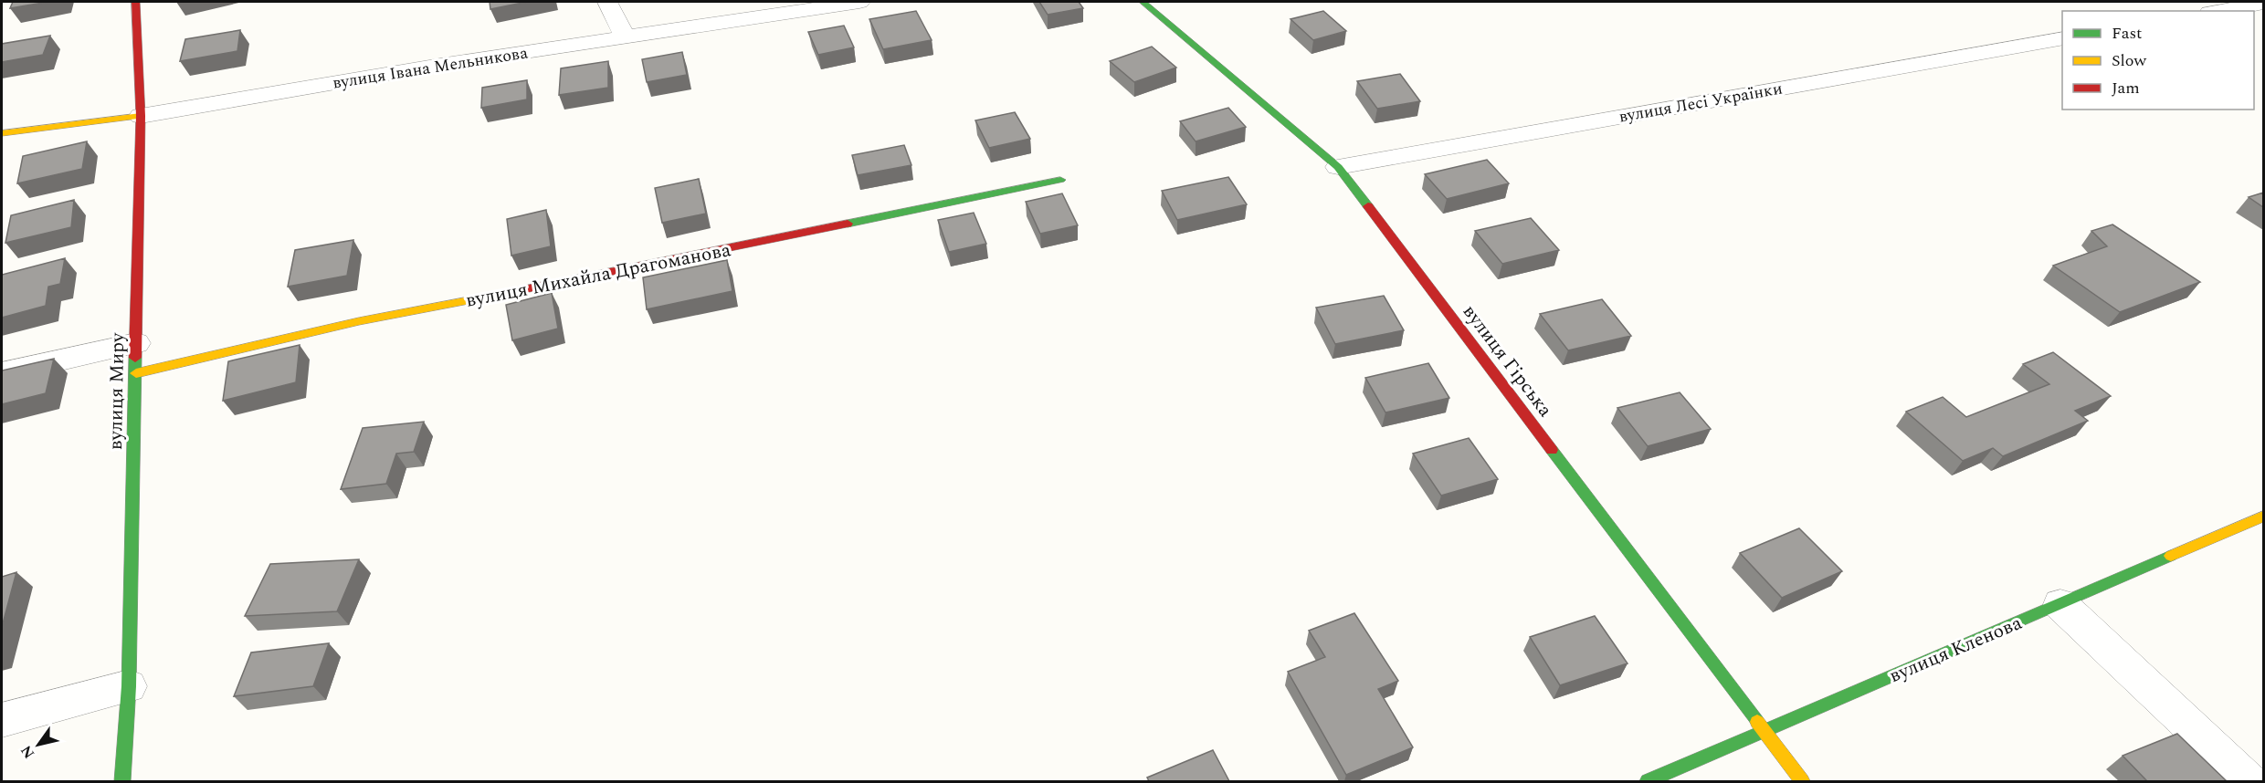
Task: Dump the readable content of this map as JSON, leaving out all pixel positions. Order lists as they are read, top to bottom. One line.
{"streets":{"street":["вулиця Івана Мельникова","вулиця Лесі Українки","вулиця Михайла Драгоманова","вулиця Гірська","вулиця Миру","вулиця Кленова"]},"crossings":[["вулиця Івана Мельникова","вулиця Миру"],["вулиця Лесі Українки","вулиця Гірська"],["вулиця Михайла Драгоманова","вулиця Миру"],["вулиця Гірська","вулиця Кленова"]],"legend":["Fast","Slow","Jam"],"north":"bottom left"}
